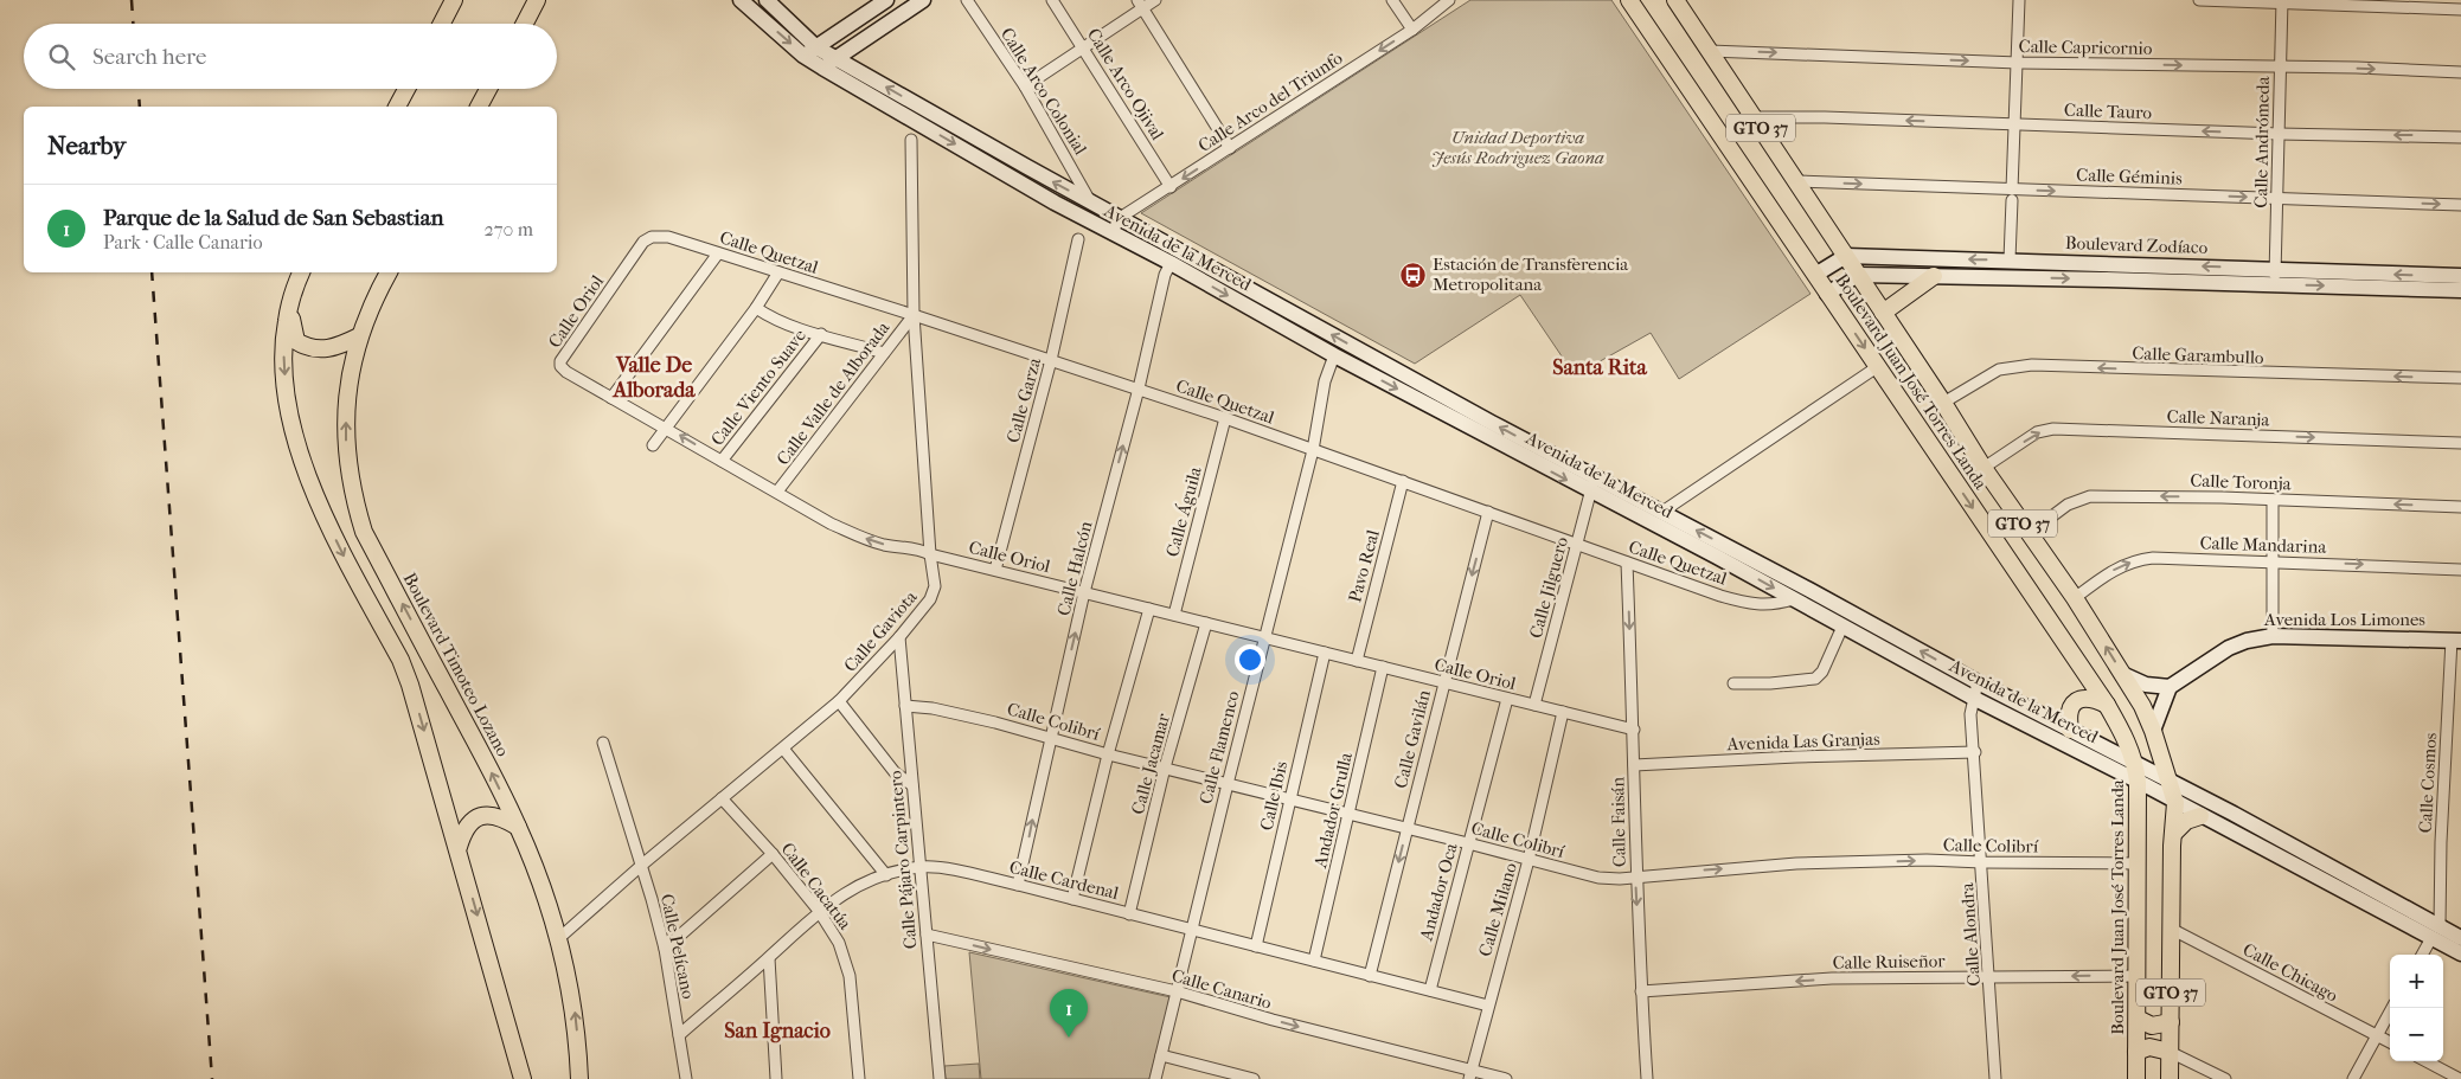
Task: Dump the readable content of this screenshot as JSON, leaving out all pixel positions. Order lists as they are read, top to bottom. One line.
{"streets":{"main road":["GTO 37","Boulevard Juan José Torres Landa","Boulevard Timoteo Lozano"],"street":["Calle Capricornio","Calle Arco Ojival","Calle Arco Colonial","Calle Arco del Triunfo","Calle Tauro","Calle Andrómeda","Calle Géminis","Boulevard Zodíaco","Avenida de la Merced","Calle Quetzal","Calle Oriol","Calle Garambullo","Calle Viento Suave","Calle Valle de Alborada","Calle Garza","Calle Naranja","Calle Toronja","Calle Águila","Calle Mandarina","Pavo Real","Calle Halcón","Calle Jilguero","Avenida Los Limones","Calle Gaviota","Calle Colibrí","Calle Gavilán","Avenida Las Granjas","Calle Flamenco","Calle Jacamar","Calle Cosmos","Calle Ibis","Andador Grulla","Calle Faisán","Calle Pájaro Carpintero","Calle Cardenal","Calle Cacatúa","Andador Oca","Calle Milano","Calle Alondra","Calle Pelícano","Calle Ruiseñor","Calle Chicago","Calle Canario"]},"crossings":[["Calle Capricornio","Calle Andrómeda"],["Calle Capricornio","Boulevard Juan José Torres Landa"],["Calle Arco Ojival","Calle Arco del Triunfo"],["Calle Arco Colonial","Avenida de la Merced"],["Calle Arco del Triunfo","Avenida de la Merced"],["Calle Tauro","Calle Andrómeda"],["Calle Tauro","Boulevard Juan José Torres Landa"],["Calle Andrómeda","Calle Géminis"],["Calle Andrómeda","Boulevard Zodíaco"],["Calle Géminis","Boulevard Juan José Torres Landa"],["Boulevard Zodíaco","Boulevard Juan José Torres Landa"],["Avenida de la Merced","Calle Quetzal"],["Avenida de la Merced","Boulevard Juan José Torres Landa"],["Avenida de la Merced","Calle Halcón"],["Avenida de la Merced","Calle Jilguero"],["Avenida de la Merced","Calle Flamenco"],["Avenida de la Merced","Calle Cosmos"],["Avenida de la Merced","Calle Alondra"],["Calle Quetzal","Calle Oriol"],["Calle Quetzal","Calle Valle de Alborada"],["Calle Quetzal","Calle Garza"],["Calle Quetzal","Calle Águila"],["Calle Quetzal","Pavo Real"],["Calle Quetzal","Calle Halcón"],["Calle Quetzal","Calle Jilguero"],["Calle Quetzal","Calle Gaviota"],["Calle Quetzal","Calle Gavilán"],["Calle Quetzal","Calle Flamenco"],["Calle Quetzal","Calle Faisán"],["Calle Oriol","Calle Viento Suave"],["Calle Oriol","Calle Valle de Alborada"],["Calle Oriol","Calle Garza"],["Calle Oriol","Calle Águila"],["Calle Oriol","Pavo Real"],["Calle Oriol","Calle Halcón"],["Calle Oriol","Calle Jilguero"],["Calle Oriol","Calle Gaviota"],["Calle Oriol","Calle Gavilán"],["Calle Oriol","Calle Flamenco"],["Calle Oriol","Calle Jacamar"],["Calle Oriol","Calle Ibis"],["Calle Oriol","Andador Grulla"],["Calle Oriol","Calle Faisán"],["Calle Oriol","Andador Oca"],["Calle Oriol","Calle Milano"],["Calle Garambullo","Boulevard Juan José Torres Landa"],["Boulevard Juan José Torres Landa","Calle Naranja"],["Boulevard Juan José Torres Landa","Calle Toronja"],["Boulevard Juan José Torres Landa","Calle Mandarina"],["Boulevard Juan José Torres Landa","Calle Colibrí"],["Boulevard Juan José Torres Landa","Calle Ruiseñor"],["Boulevard Juan José Torres Landa","Calle Chicago"],["Calle Valle de Alborada","Calle Gaviota"],["Calle Halcón","Calle Colibrí"],["Calle Halcón","Calle Cardenal"],["Avenida Los Limones","Calle Cosmos"],["Calle Gaviota","Boulevard Timoteo Lozano"],["Calle Gaviota","Calle Pájaro Carpintero"],["Calle Gaviota","Calle Cacatúa"],["Calle Gaviota","Calle Pelícano"],["Calle Colibrí","Calle Gavilán"],["Calle Colibrí","Calle Flamenco"],["Calle Colibrí","Calle Jacamar"],["Calle Colibrí","Calle Ibis"],["Calle Colibrí","Andador Grulla"],["Calle Colibrí","Calle Faisán"],["Calle Colibrí","Calle Pájaro Carpintero"],["Calle Colibrí","Andador Oca"],["Calle Colibrí","Calle Milano"],["Calle Colibrí","Calle Alondra"],["Calle Gavilán","Calle Cardenal"],["Avenida Las Granjas","Calle Faisán"],["Avenida Las Granjas","Calle Alondra"],["Calle Flamenco","Calle Cardenal"],["Calle Flamenco","Calle Canario"],["Calle Jacamar","Calle Cardenal"],["Calle Ibis","Calle Cardenal"],["Andador Grulla","Calle Cardenal"],["Calle Faisán","Calle Ruiseñor"],["Calle Pájaro Carpintero","Calle Cardenal"],["Calle Pájaro Carpintero","Calle Canario"],["Calle Cardenal","Calle Cacatúa"],["Calle Cardenal","Andador Oca"],["Calle Cardenal","Calle Milano"],["Calle Cardenal","Calle Pelícano"],["Calle Milano","Calle Canario"],["Calle Alondra","Calle Ruiseñor"]],"one_way":["Calle Arco del Triunfo","Calle Tauro","Calle Géminis","Calle Garambullo","Calle Naranja","Calle Toronja","Calle Mandarina","Calle Gavilán","Calle Faisán","Calle Ruiseñor","Calle Canario"],"districts":["Valle De Alborada","Santa Rita","San Ignacio"],"parks":["Unidad Deportiva Jesús Rodriguez Gaona"],"places":{"bus stop":["Estación de Transferencia Metropolitana"]},"page":{"search":"Search here","heading":"Nearby","list":[{"mark":"1","name":"Parque de la Salud de San Sebastian","note":"Park · Calle Canario","value":"270 m"}],"map_buttons":["+","−"],"pins":"1"}}
